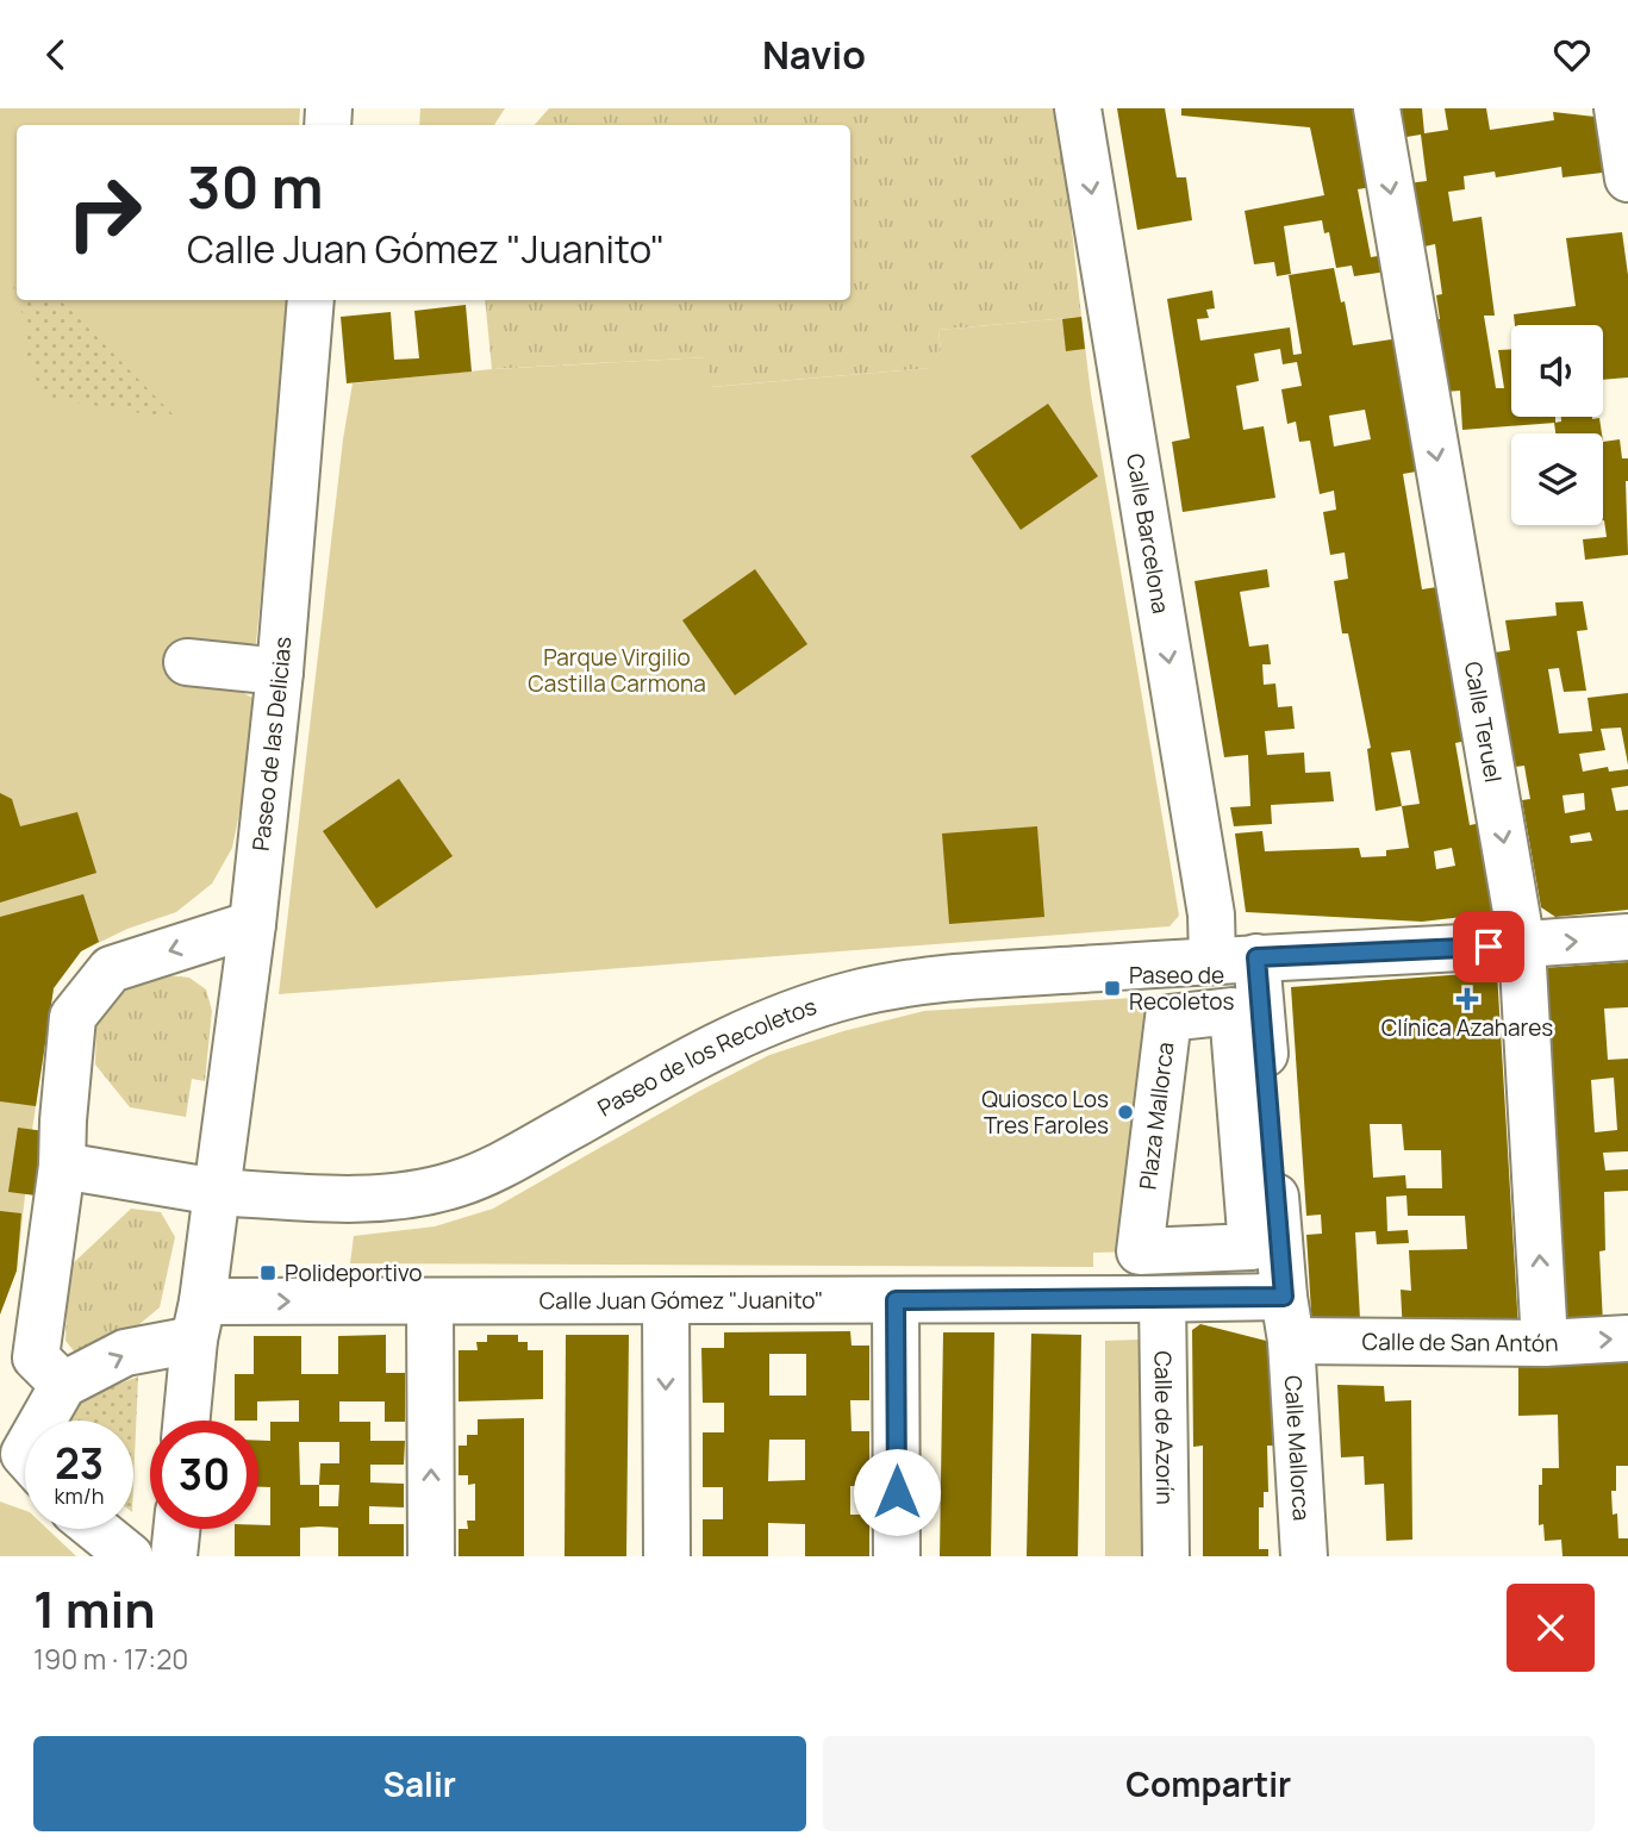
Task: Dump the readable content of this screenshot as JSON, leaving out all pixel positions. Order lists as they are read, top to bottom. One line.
{"streets":{"street":["Calle Barcelona","Calle Teruel","Paseo de las Delicias","Paseo de los Recoletos","Plaza Mallorca","Calle Juan Gómez \"Juanito\"","Calle de San Antón","Calle de Azorín","Calle Mallorca"]},"crossings":[["Calle Barcelona","Paseo de los Recoletos"],["Calle Teruel","Paseo de los Recoletos"],["Calle Teruel","Calle de San Antón"],["Paseo de las Delicias","Paseo de los Recoletos"],["Paseo de las Delicias","Calle Juan Gómez \"Juanito\""],["Calle Juan Gómez \"Juanito\"","Calle de Azorín"],["Calle de San Antón","Calle Mallorca"]],"one_way":["Calle Barcelona"],"parks":["Parque Virgilio Castilla Carmona"],"places":{"transit":["Paseo de Recoletos","Polideportivo"],"health":["Clínica Azahares"],"other":["Quiosco Los Tres Faroles"]},"page":{"header":"Navio","turn":["30 m","Calle Juan Gómez \"Juanito\""],"speed":"23 km/h","limit":"30","heading":["1 min","190 m · 17:20"],"buttons":["Salir","Compartir"]}}
